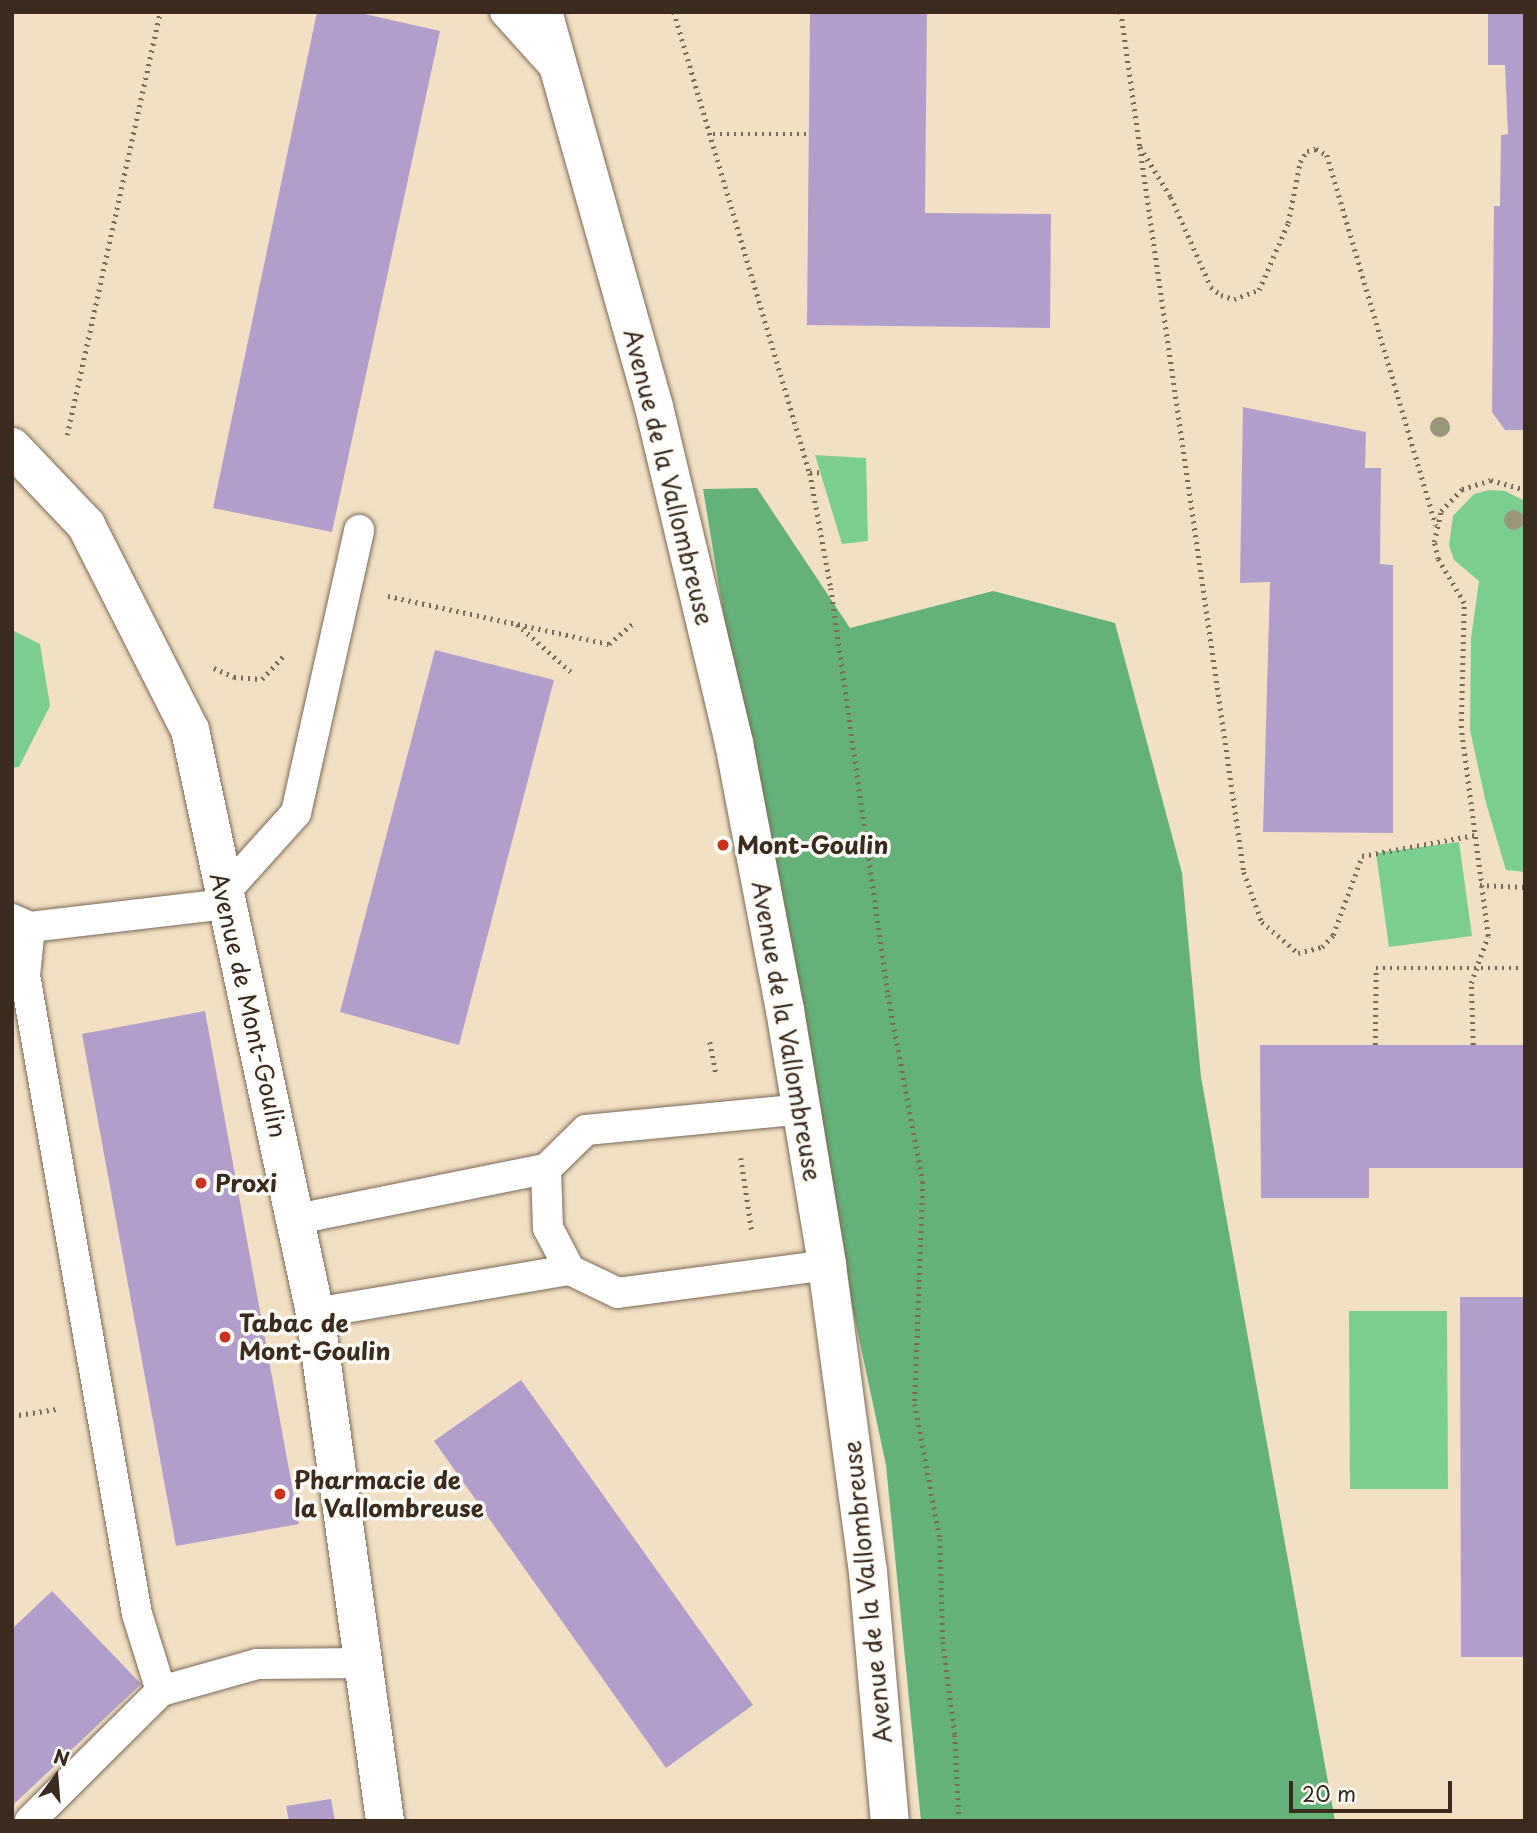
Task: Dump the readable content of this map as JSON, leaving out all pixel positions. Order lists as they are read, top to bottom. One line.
{"streets":{"street":["Avenue de la Vallombreuse","Avenue de Mont-Goulin"]},"places":["Mont-Goulin","Proxi","Tabac de Mont-Goulin","Pharmacie de la Vallombreuse"],"scale_bar":"20 m","north":"top"}
